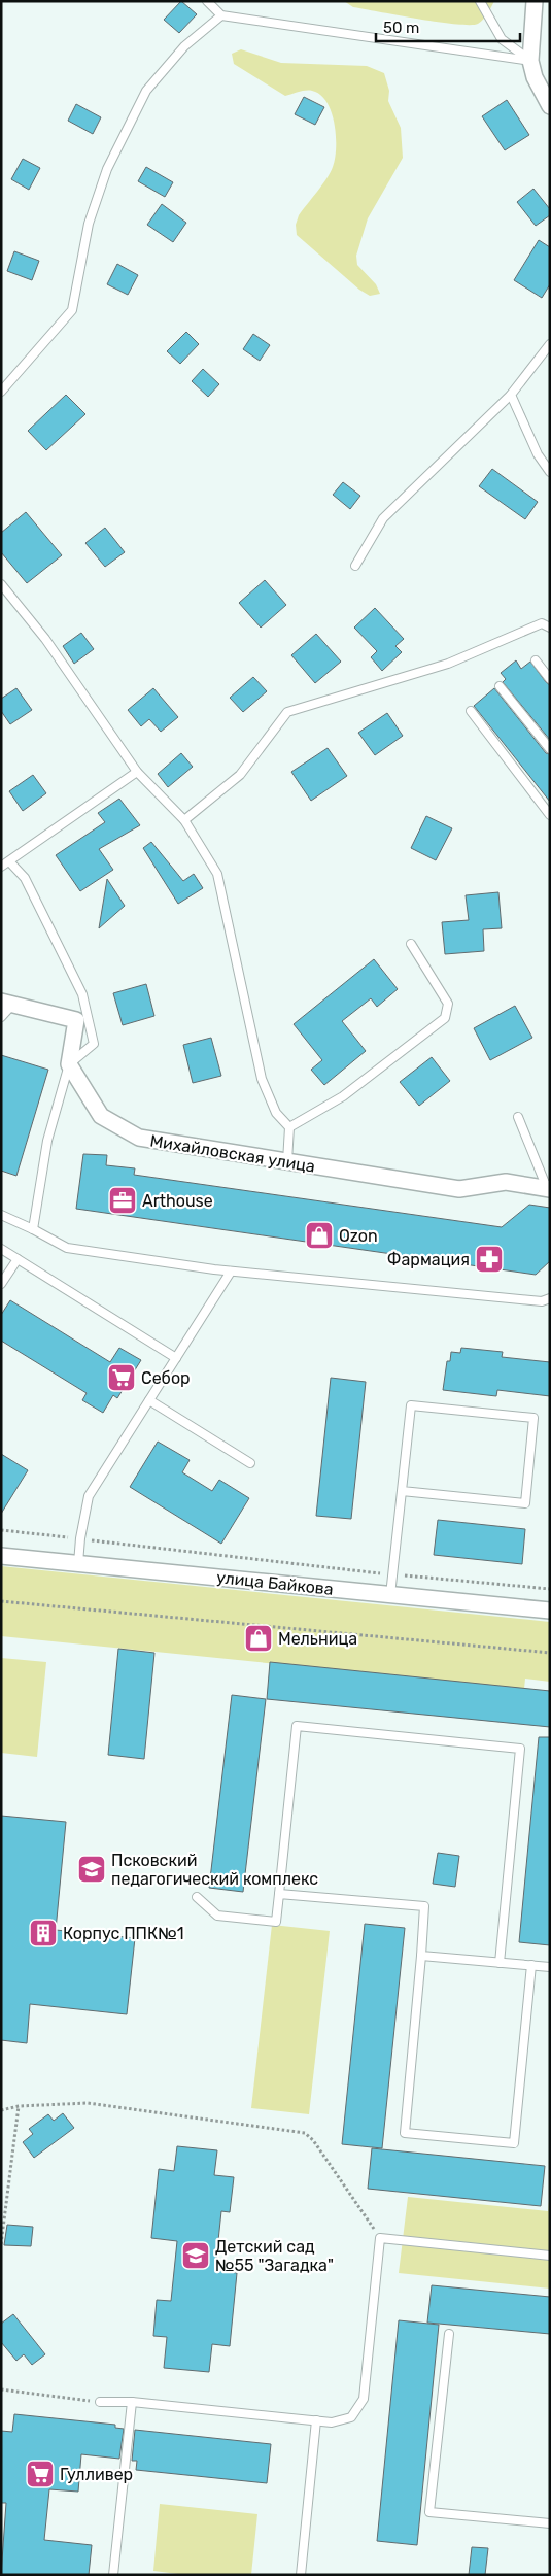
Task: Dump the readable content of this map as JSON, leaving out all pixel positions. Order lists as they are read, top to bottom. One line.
{"streets":{"street":["Михайловская улица","улица Байкова"]},"places":{"office":["Arthouse"],"shop":["Ozon","Мельница"],"pharmacy":["Фармация"],"supermarket":["Себор","Гулливер"],"school or university":["Псковский педагогический комплекс","Детский сад №55 \"Загадка\""],"building":["Корпус ППК№1"]},"scale_bar":"50 m"}
